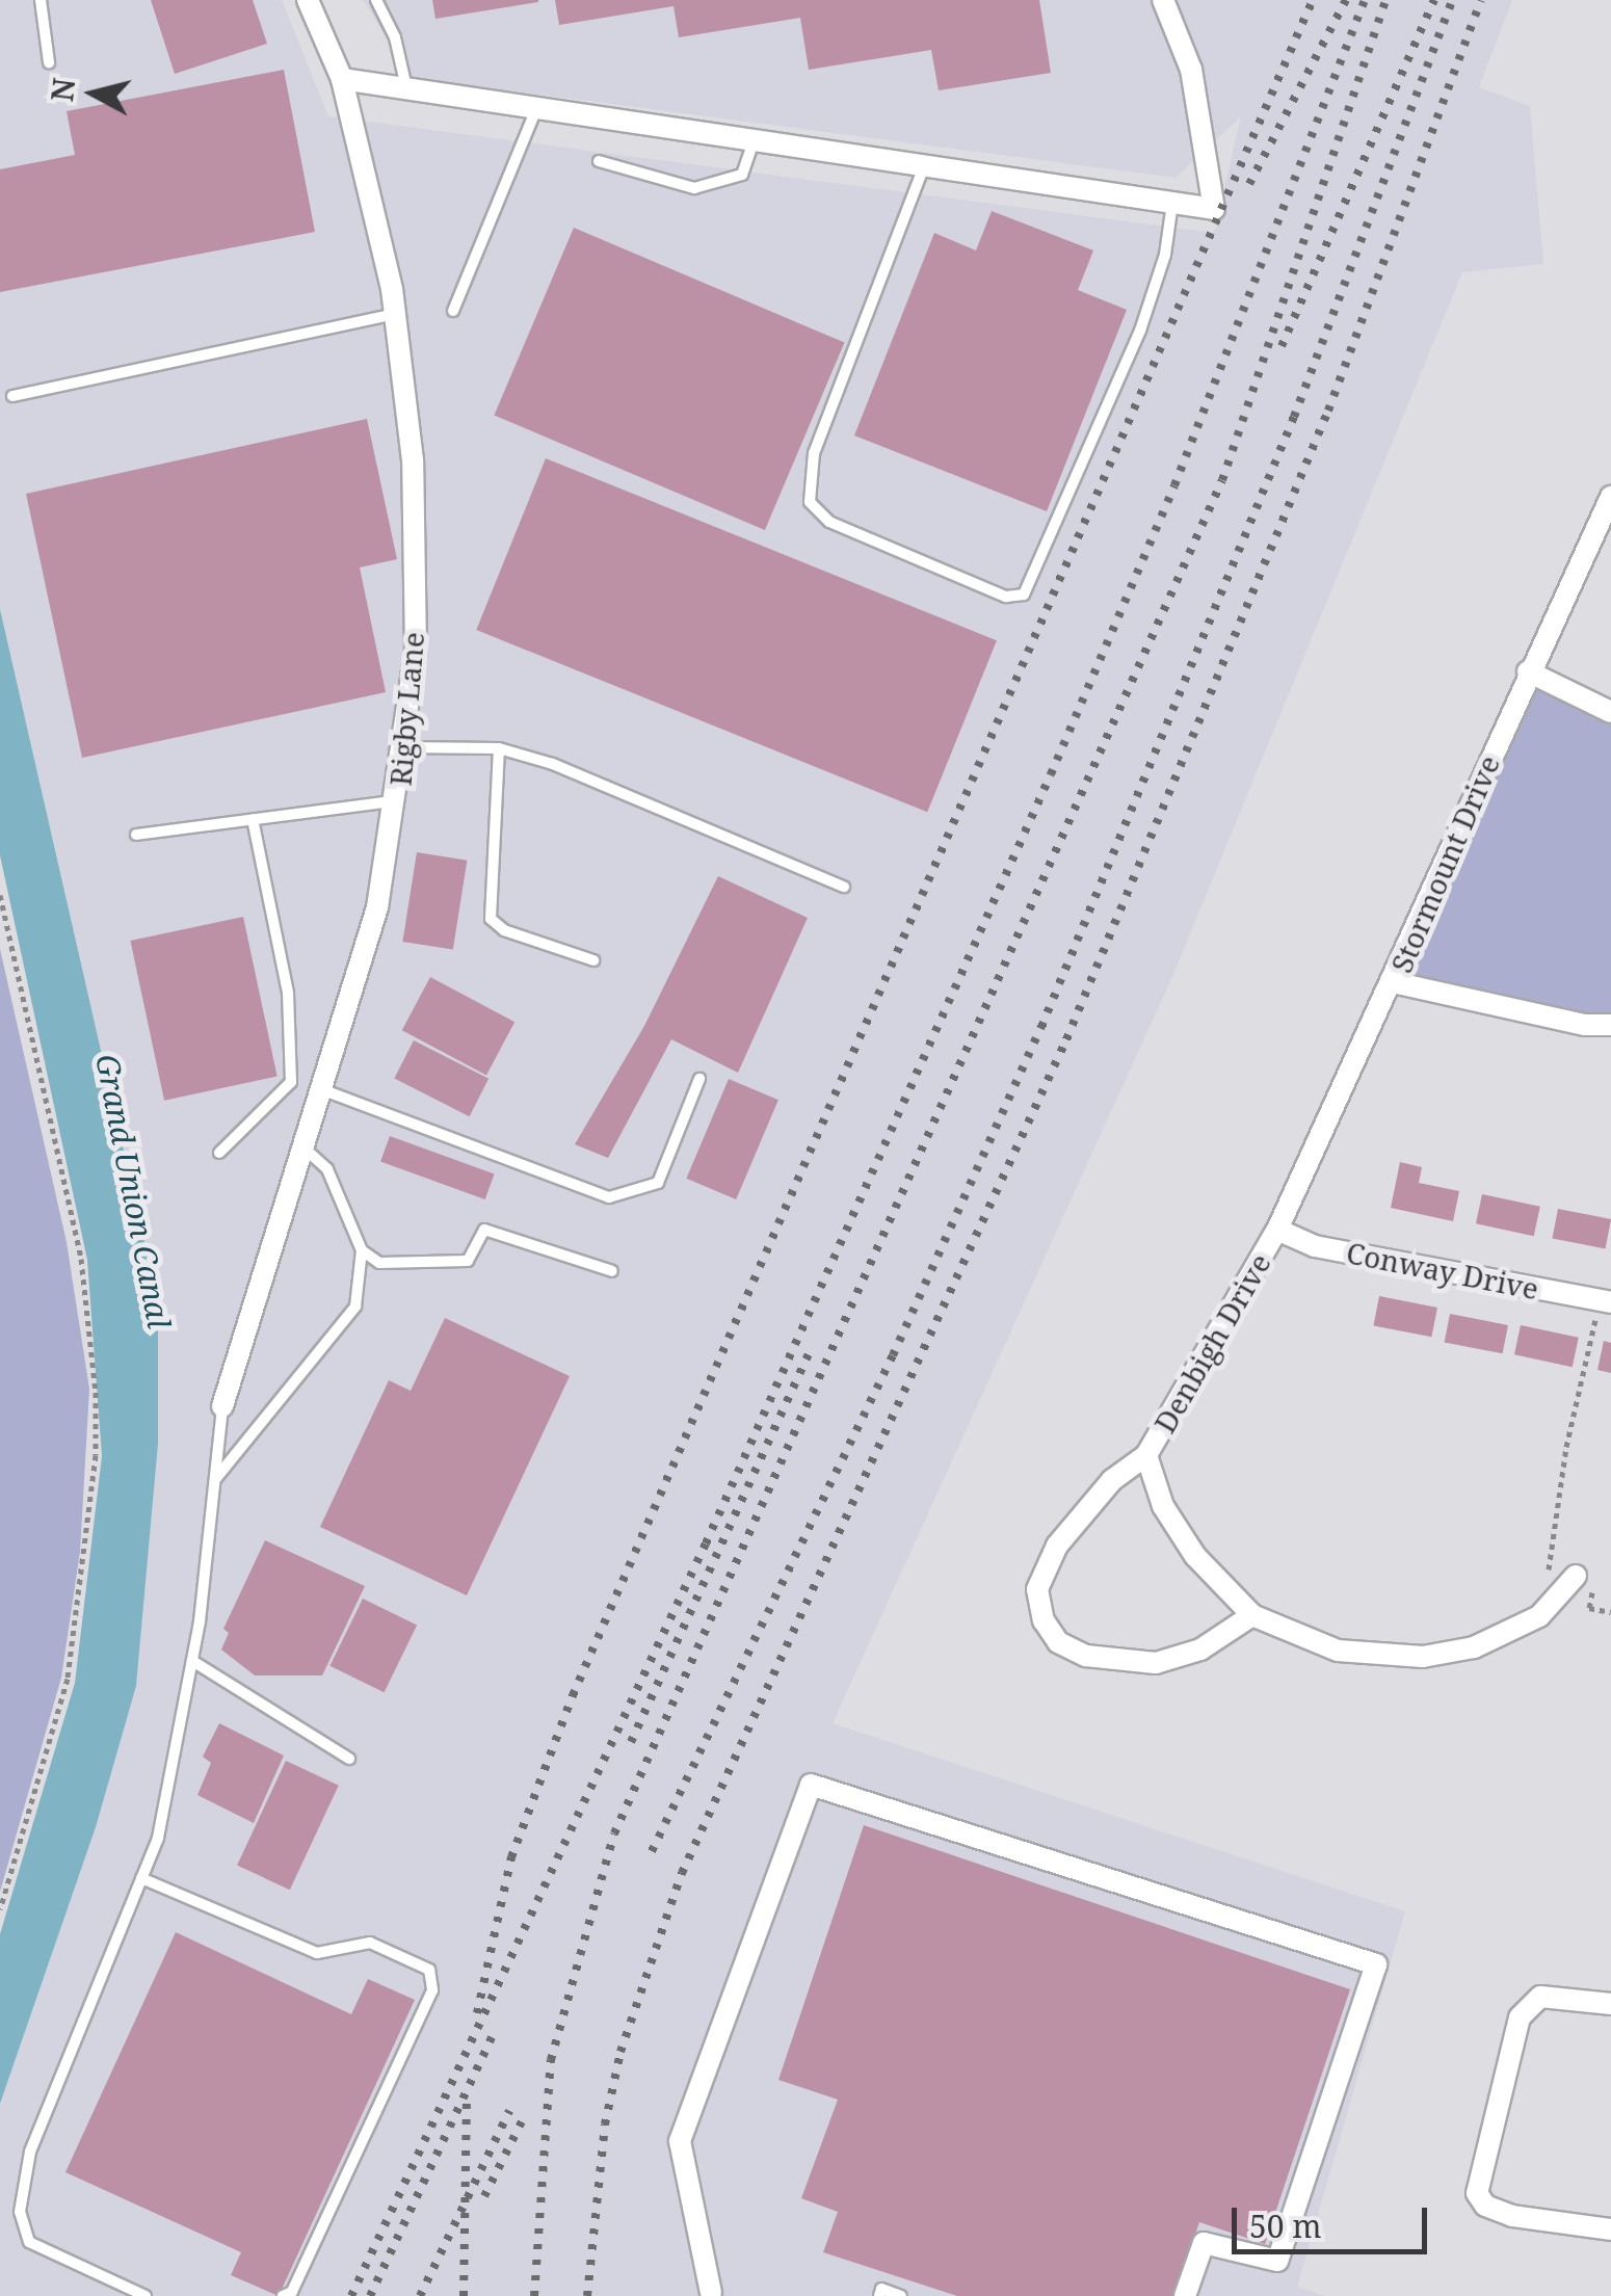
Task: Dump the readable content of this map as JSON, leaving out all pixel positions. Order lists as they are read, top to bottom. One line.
{"streets":{"street":["Rigby Lane","Stormount Drive","Conway Drive","Denbigh Drive"]},"crossings":[["Stormount Drive","Conway Drive"],["Stormount Drive","Denbigh Drive"],["Conway Drive","Denbigh Drive"]],"water":["Grand Union Canal"],"scale_bar":"50 m","north":"left"}
